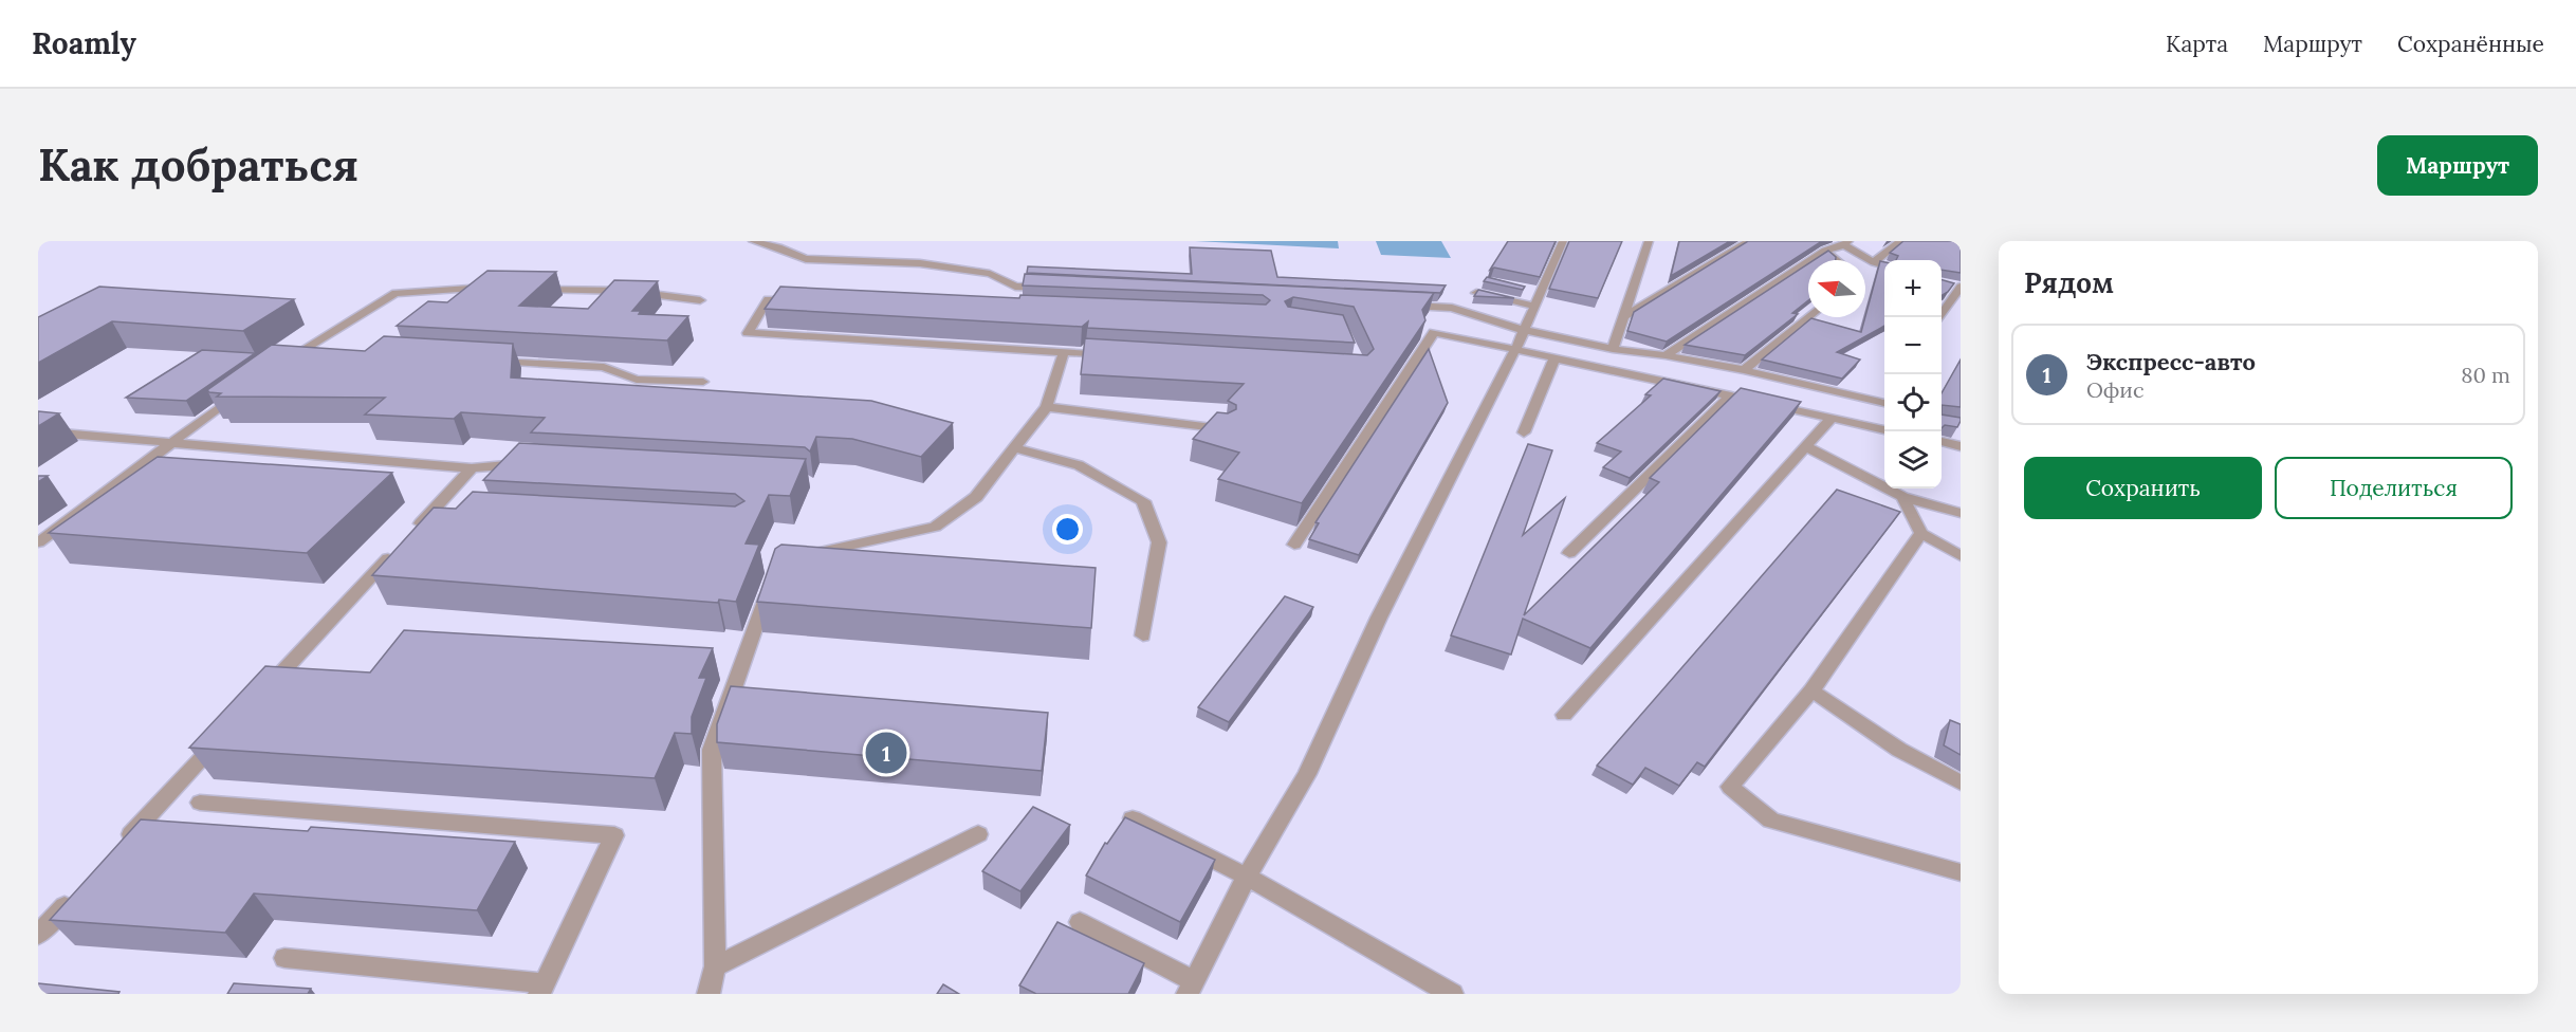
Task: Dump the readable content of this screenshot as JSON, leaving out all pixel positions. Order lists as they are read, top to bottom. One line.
{"north":"left","page":{"header":"Roamly","nav":["Карта","Маршрут","Сохранённые"],"buttons":["Маршрут",["Сохранить","Поделиться"]],"title":"Как добраться","heading":"Рядом","map_buttons":["+","−"],"list":[{"mark":"1","name":"Экспресс-авто","note":"Офис","value":"80 m"}],"pins":"1"}}
